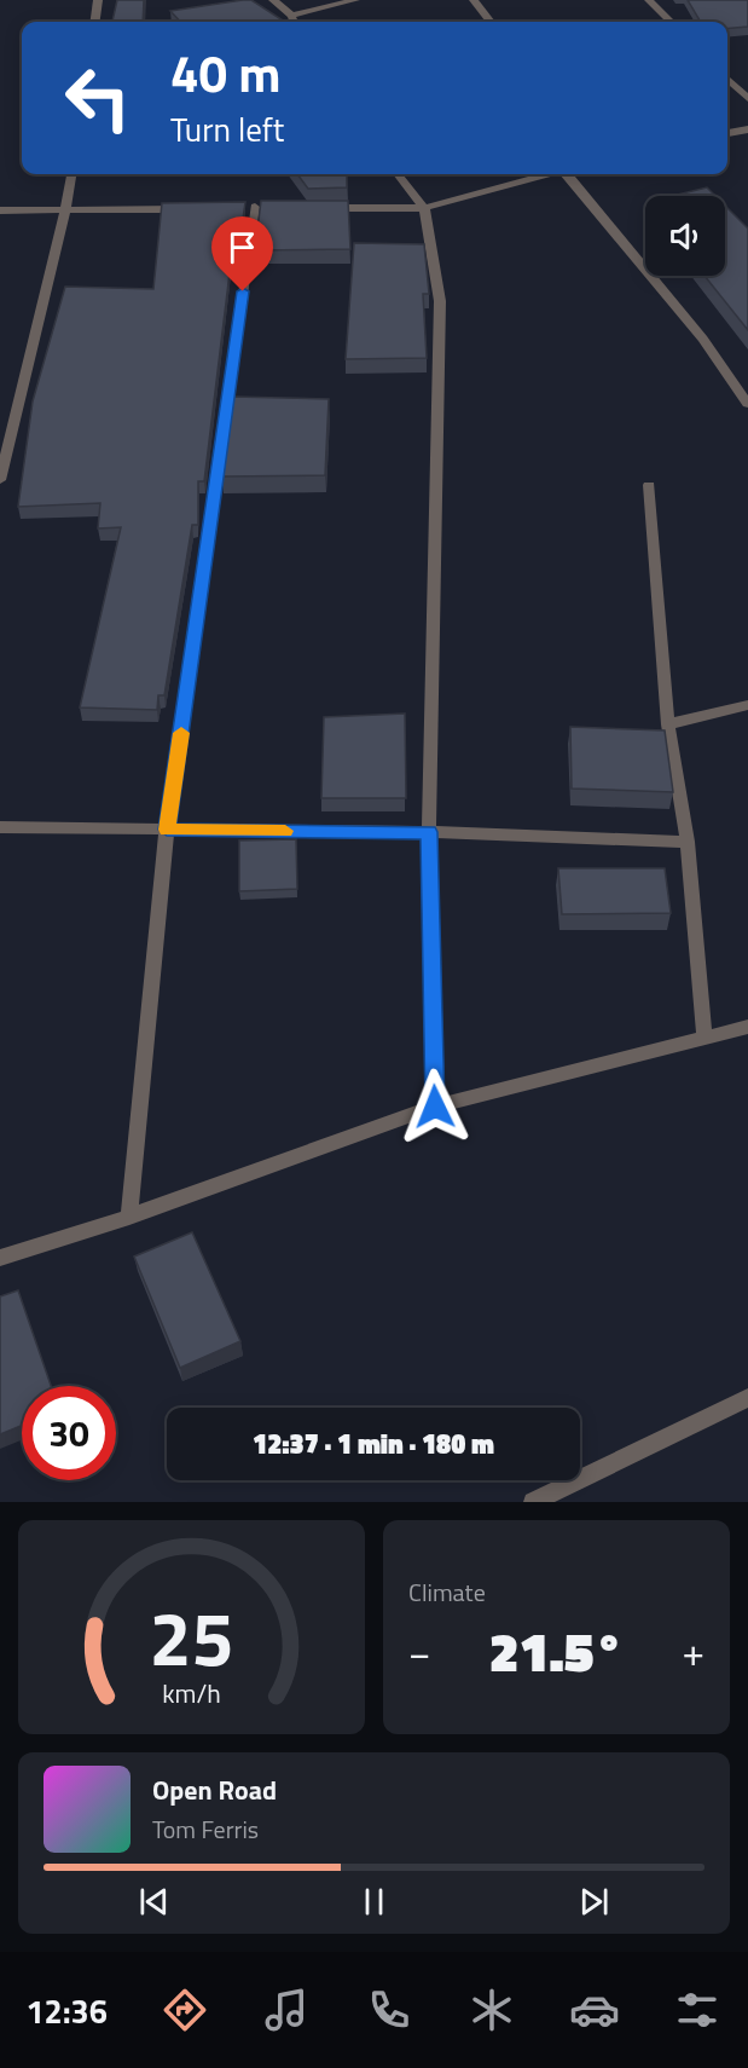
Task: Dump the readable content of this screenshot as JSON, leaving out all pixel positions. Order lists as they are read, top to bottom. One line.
{"page":{"turn":["40 m","Turn left"],"limit":"30","trip":"12:37 · 1 min · 180 m","tile":"Climate","heat":["−","21.5°","+"],"song":["Open Road","Tom Ferris"],"tabs":"12:36","gauge":["25","km/h"]}}
